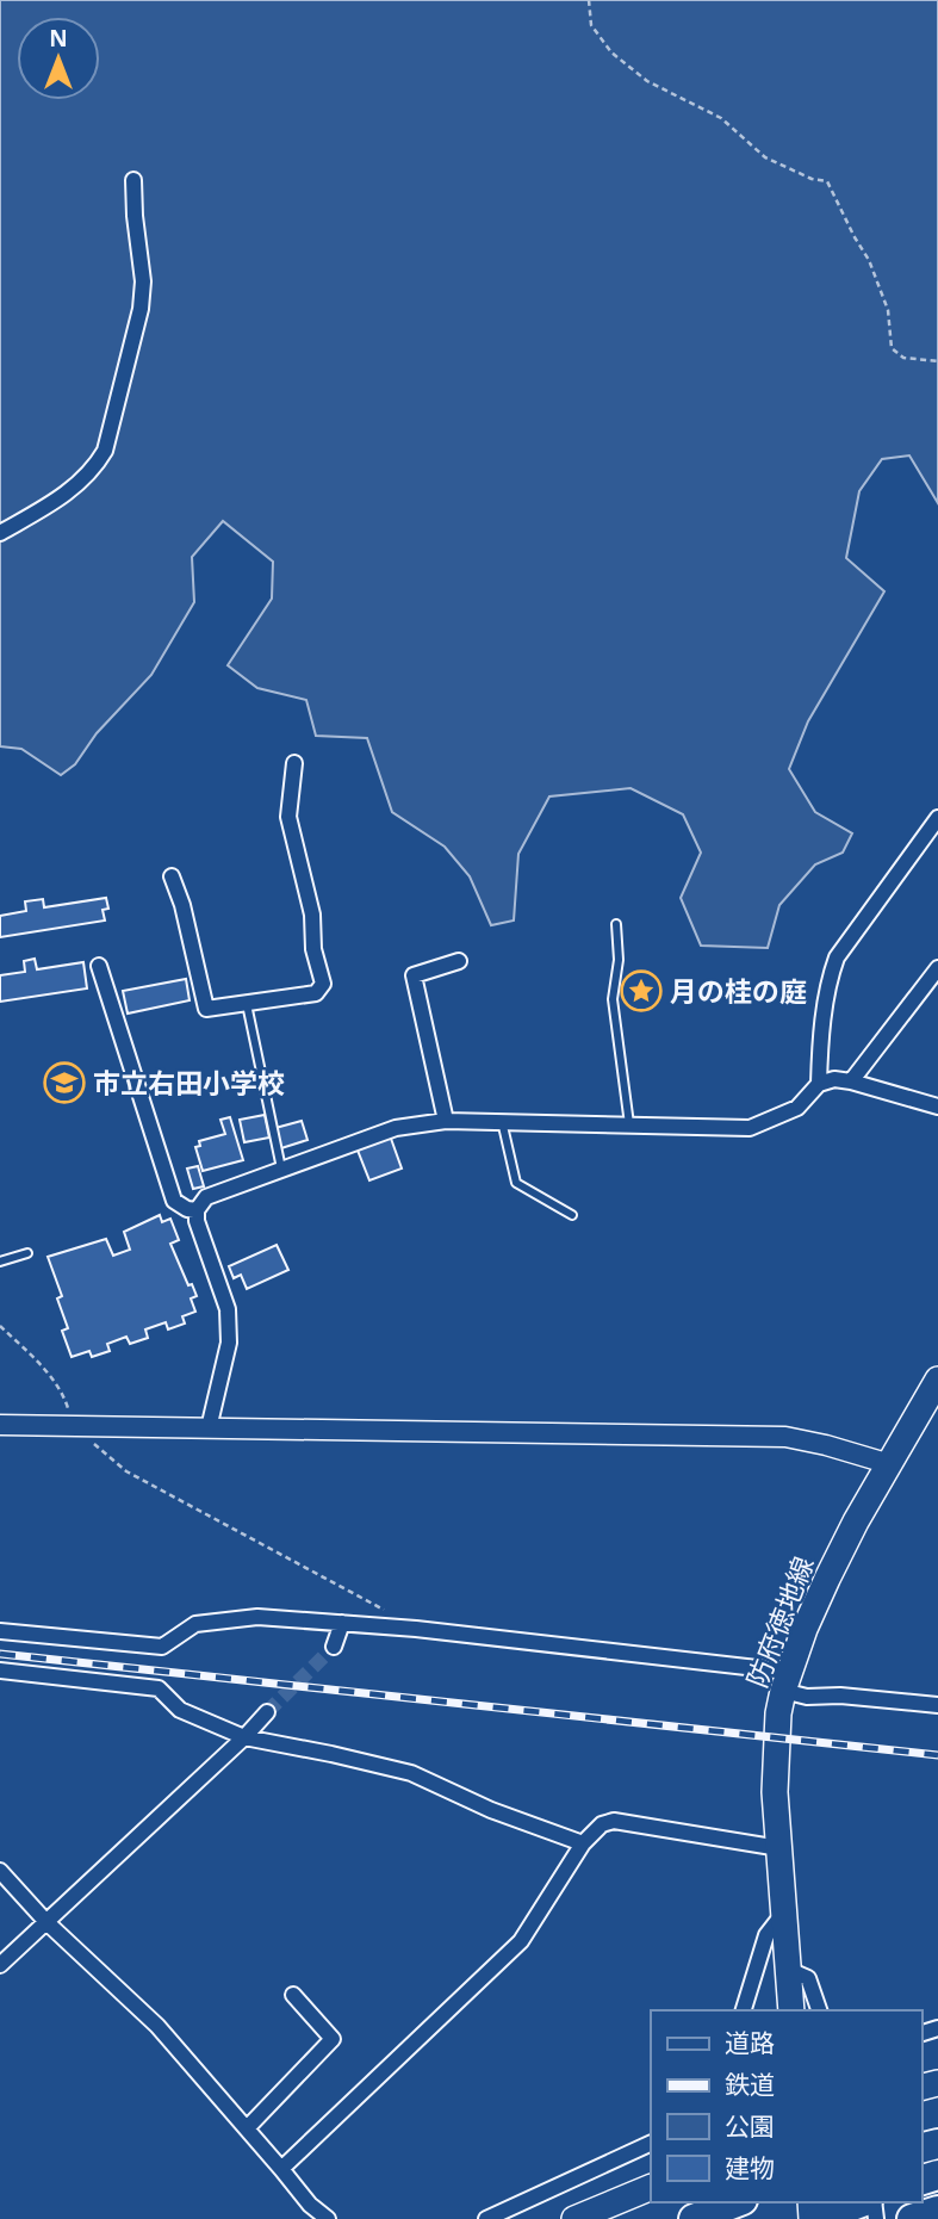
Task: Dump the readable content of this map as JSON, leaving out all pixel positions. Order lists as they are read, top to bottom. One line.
{"streets":{"main road":["防府徳地線"]},"places":{"place":["月の桂の庭"],"school or university":["市立右田小学校"]},"legend":["道路","鉄道","公園","建物"],"north":"top"}
